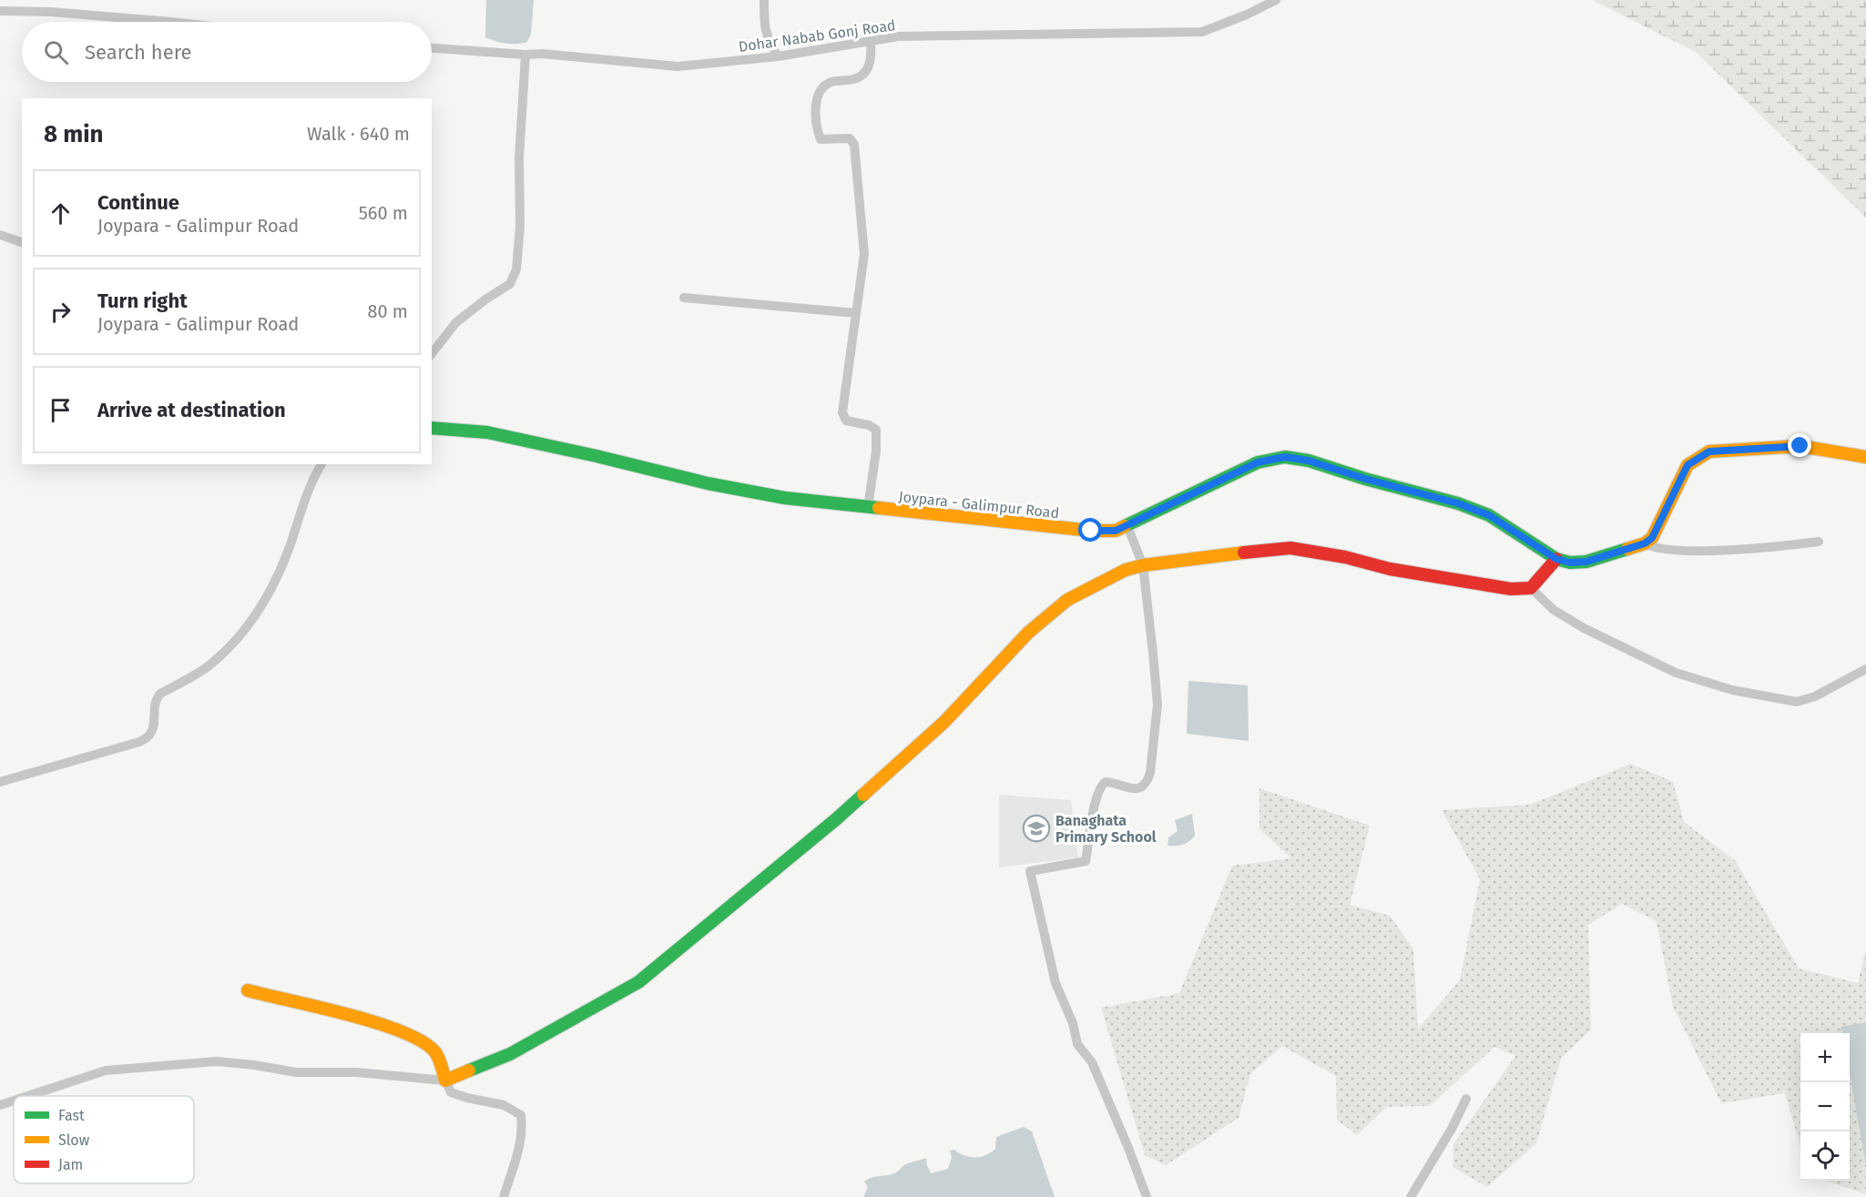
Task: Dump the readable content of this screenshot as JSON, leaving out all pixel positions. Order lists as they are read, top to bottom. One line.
{"streets":{"street":["Dohar Nabab Gonj Road","Joypara - Galimpur Road"]},"places":{"school or university":["Banaghata Primary School"]},"legend":["Fast","Slow","Jam"],"page":{"search":"Search here","heading":["8 min","Walk · 640 m"],"list":[["Continue","Joypara - Galimpur Road","560 m"],["Turn right","Joypara - Galimpur Road","80 m"],"Arrive at destination"],"map_buttons":["+","−"]}}
